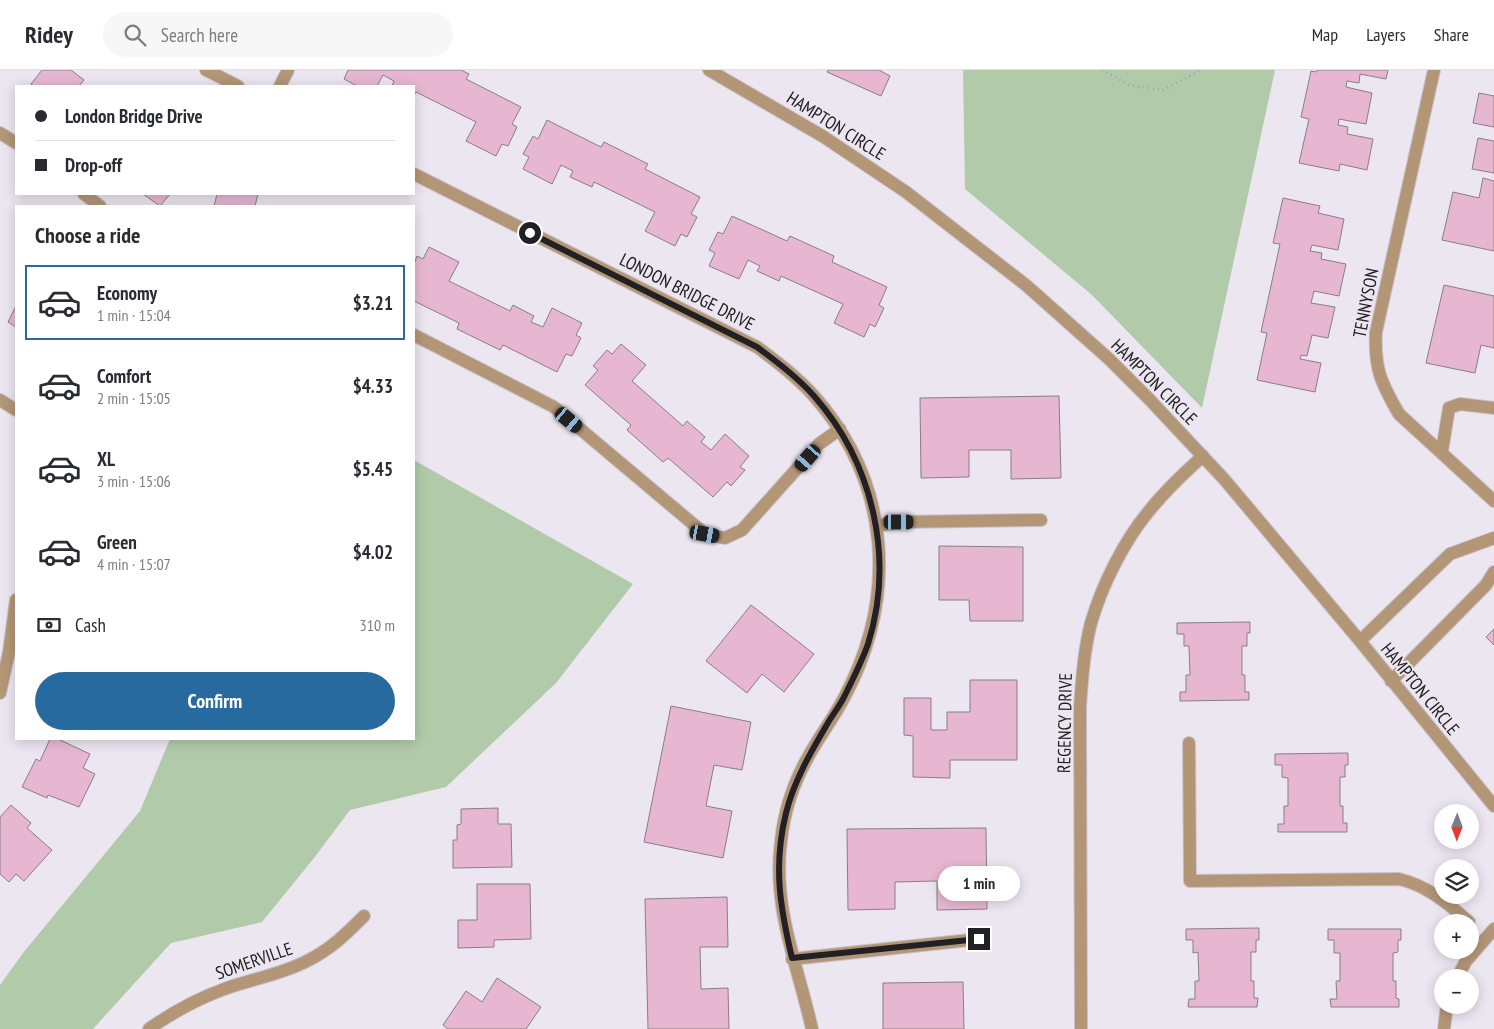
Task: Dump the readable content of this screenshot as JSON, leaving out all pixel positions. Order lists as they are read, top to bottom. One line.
{"streets":{"street":["HAMPTON CIRCLE","LONDON BRIDGE DRIVE","TENNYSON","REGENCY DRIVE","SOMERVILLE"]},"crossings":[["HAMPTON CIRCLE","REGENCY DRIVE"]],"north":"bottom","page":{"header":"Ridey","search":"Search here","nav":["Map","Layers","Share"],"banner":["London Bridge Drive","Drop-off"],"heading":"Choose a ride","list":[{"name":"Economy","note":"1 min · 15:04","value":"$3.21"},{"name":"Comfort","note":"2 min · 15:05","value":"$4.33"},{"name":"XL","note":"3 min · 15:06","value":"$5.45"},{"name":"Green","note":"4 min · 15:07","value":"$4.02"}],"pay":["Cash","310 m"],"buttons":"Confirm","map_buttons":["+","−"],"bubble":"1 min"}}
